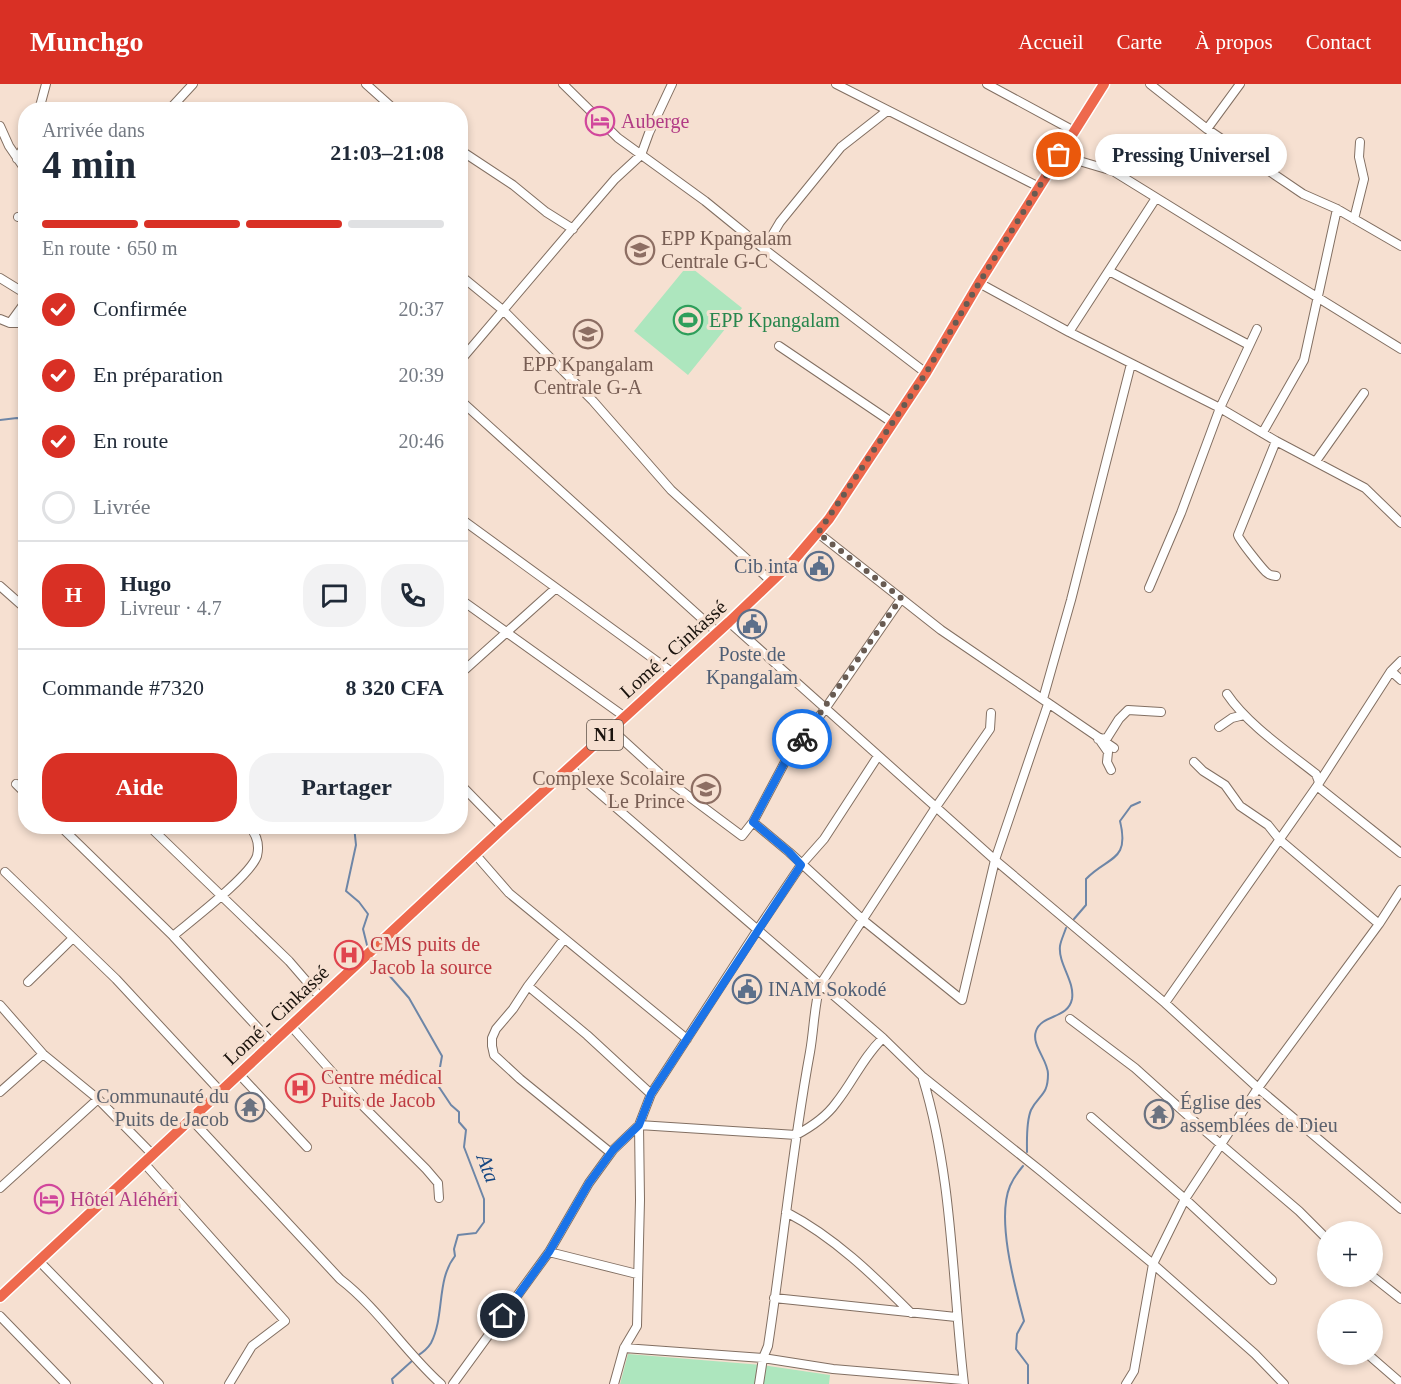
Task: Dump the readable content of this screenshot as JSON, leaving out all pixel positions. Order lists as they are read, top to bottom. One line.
{"streets":{"highway":["Lomé - Cinkassé","N1"]},"water":["Ata"],"places":{"hotel":["Auberge","Hôtel Aléhéri"],"other":["Pressing Universel"],"school or university":["EPP Kpangalam Centrale G-C","EPP Kpangalam Centrale G-A","Complexe Scolaire Le Prince"],"sports":["EPP Kpangalam"],"public building":["Cib inta","Poste de Kpangalam","INAM Sokodé"],"hospital":["CMS puits de Jacob la source","Centre médical Puits de Jacob"],"temple":["Communauté du Puits de Jacob","Église des assemblées de Dieu"]},"page":{"header":"Munchgo","nav":["Accueil","Carte","À propos","Contact"],"heading":["4 min","Arrivée dans","21:03–21:08"],"panel":["Hugo","Livreur · 4.7","Commande #7320","8 320 CFA"],"bubble":"Pressing Universel","bar":"En route · 650 m","list":[["Confirmée","20:37"],["En préparation","20:39"],["En route","20:46"],"Livrée"],"round":"H","buttons":["Aide","Partager"],"map_buttons":["+","−"]}}
